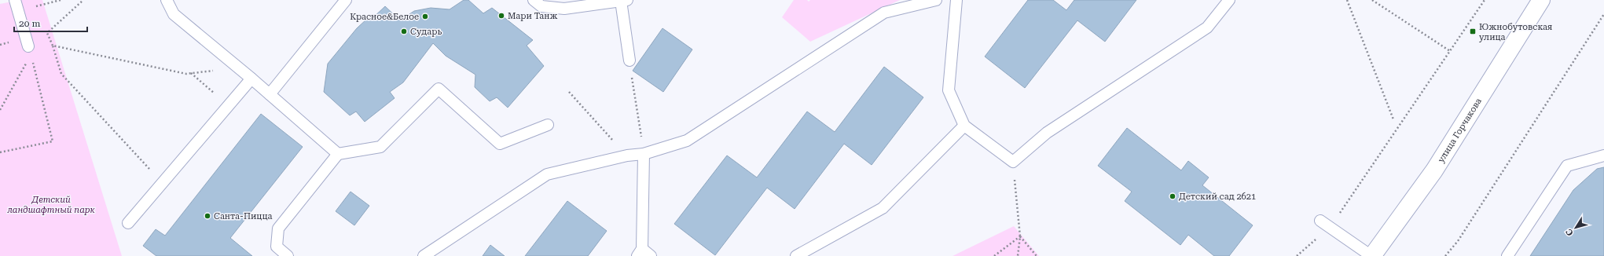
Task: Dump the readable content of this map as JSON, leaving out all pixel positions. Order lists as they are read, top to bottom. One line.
{"streets":{"street":["улица Горчакова"]},"parks":["Детский ландшафтный парк"],"places":{"other":["Мари Танж","Красное&Белое","Сударь","Детский сад 2621","Санта-Пицца"],"transit":["Южнобутовская улица"]},"scale_bar":"20 m","north":"bottom left"}
